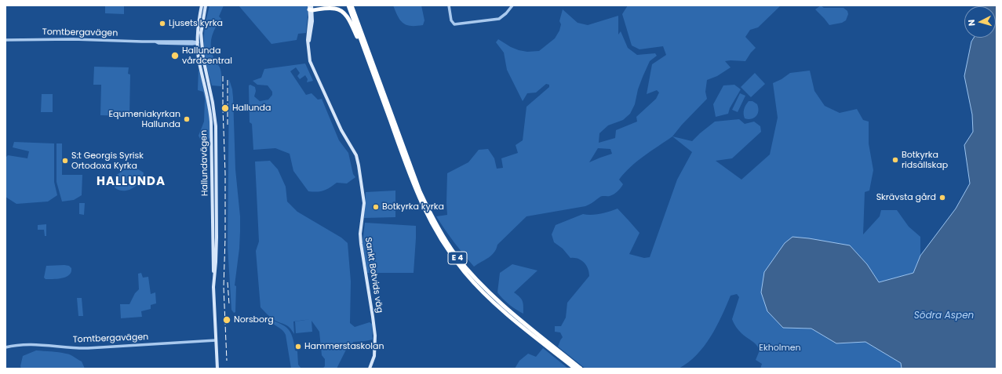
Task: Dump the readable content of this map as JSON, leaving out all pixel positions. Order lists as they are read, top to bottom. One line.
{"streets":{"highway":["E 4"],"main road":["Hallundavägen","Sankt Botvids väg"],"street":["Tomtbergavägen"]},"crossings":[["Tomtbergavägen","Hallundavägen"]],"districts":["HALLUNDA"],"water":["Södra Aspen"],"parks":["Ekholmen"],"places":["Ljusets kyrka","Hallunda vårdcentral","Hallunda","Equmeniakyrkan Hallunda","Botkyrka ridsällskap","S:t Georgis Syrisk Ortodoxa Kyrka","Skrävsta gård","Botkyrka kyrka","Norsborg","Hammerstaskolan"],"north":"left"}
